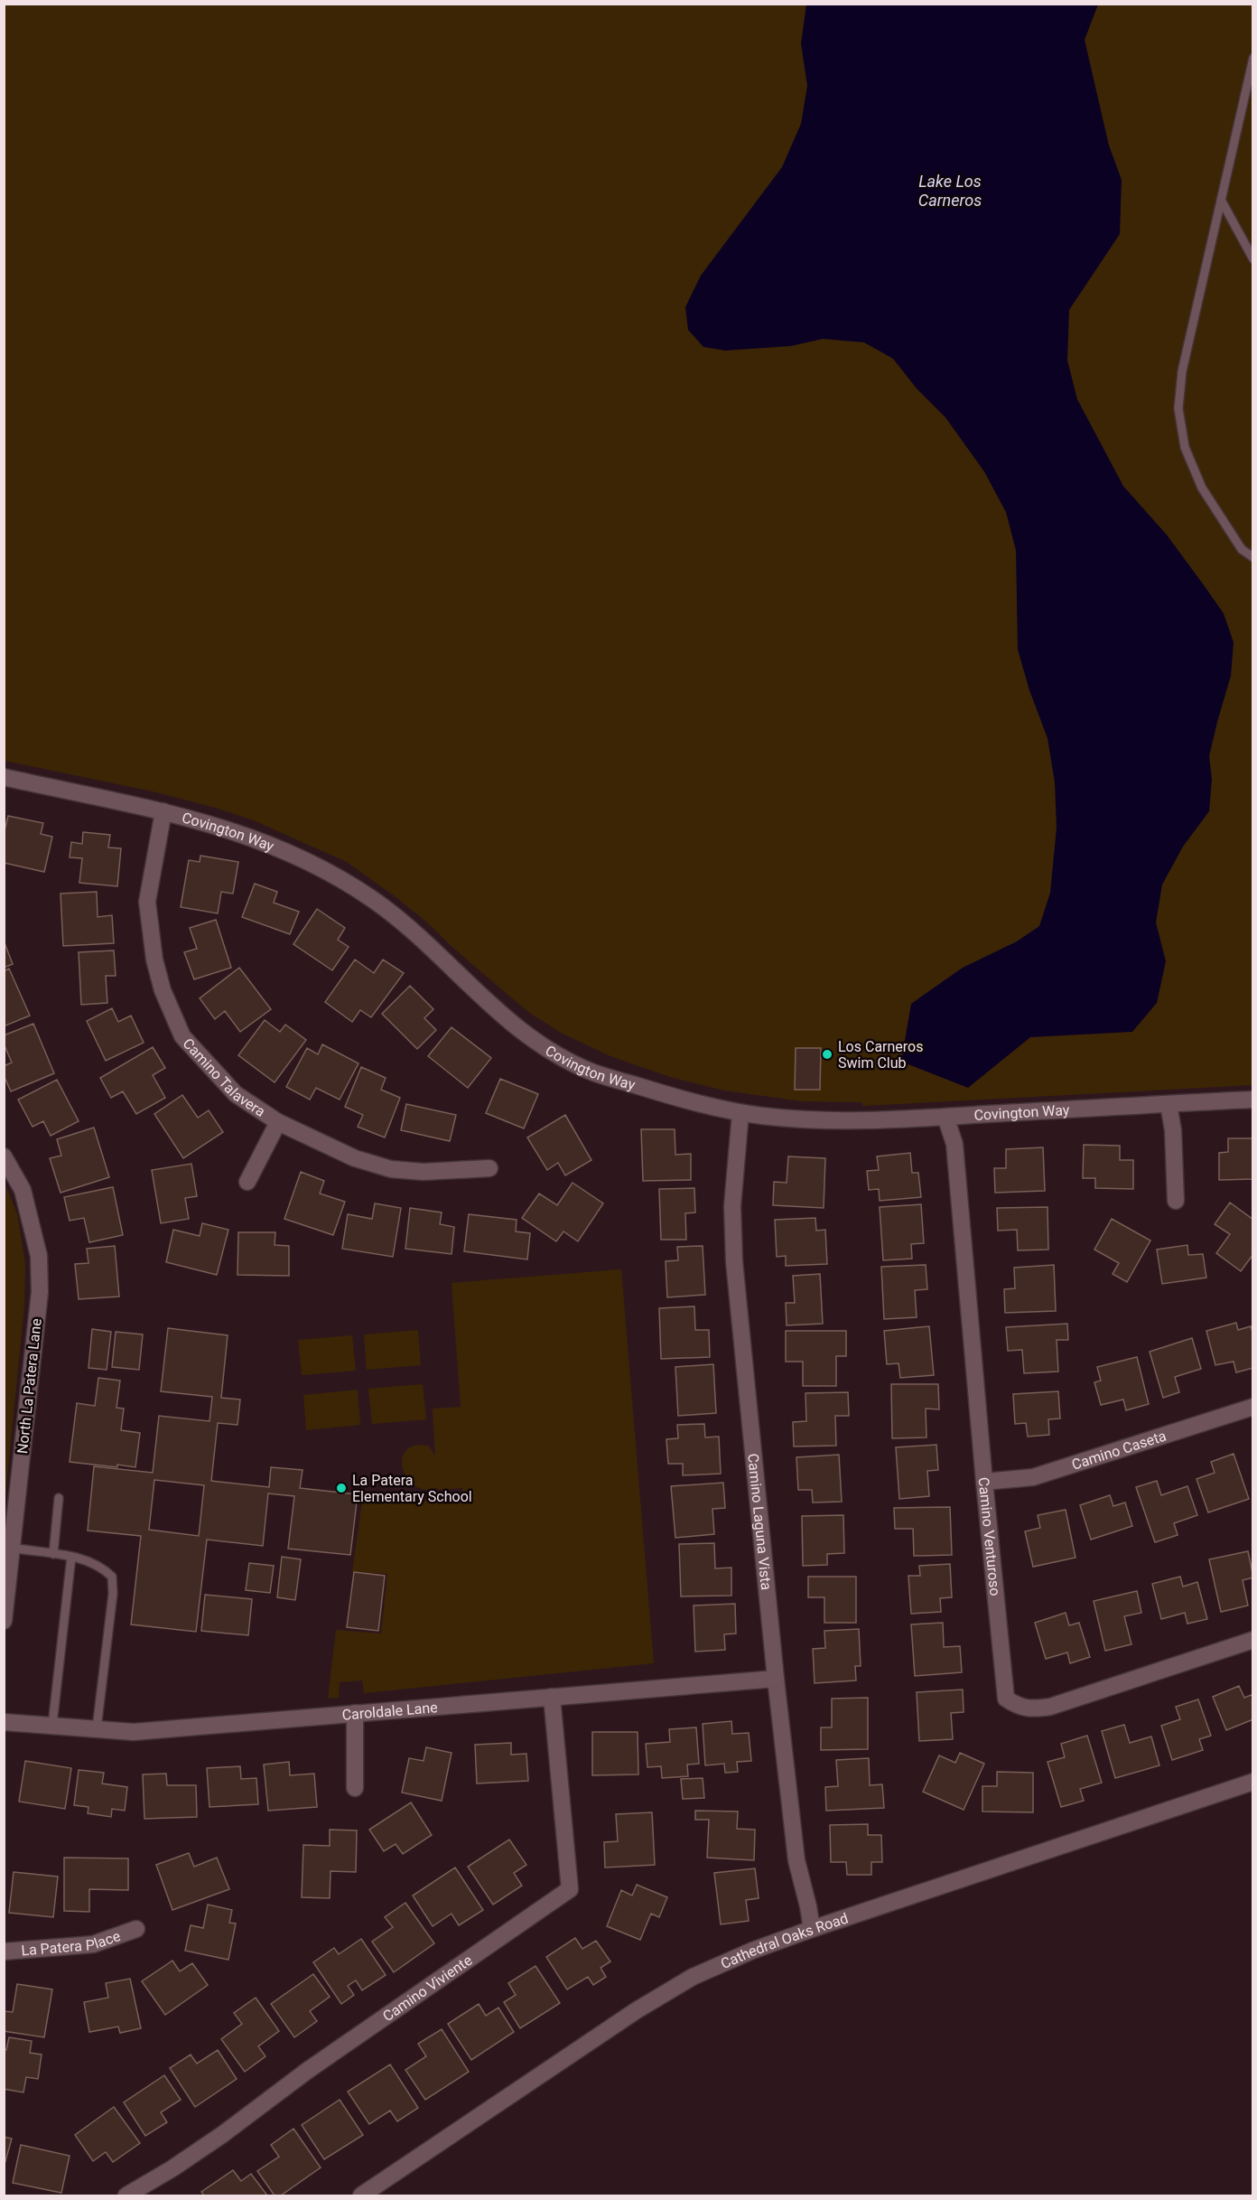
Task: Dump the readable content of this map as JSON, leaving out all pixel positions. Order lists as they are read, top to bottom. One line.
{"streets":{"street":["Covington Way","Camino Talavera","North La Patera Lane","Camino Caseta","Camino Laguna Vista","Camino Venturoso","Caroldale Lane","La Patera Place","Cathedral Oaks Road","Camino Viviente"]},"crossings":[["Covington Way","Camino Talavera"],["Covington Way","Camino Laguna Vista"],["Covington Way","Camino Venturoso"],["Camino Caseta","Camino Venturoso"],["Camino Laguna Vista","Caroldale Lane"],["Camino Laguna Vista","Cathedral Oaks Road"],["Caroldale Lane","Camino Viviente"]],"water":["Lake Los Carneros"],"places":["Los Carneros Swim Club","La Patera Elementary School"]}
